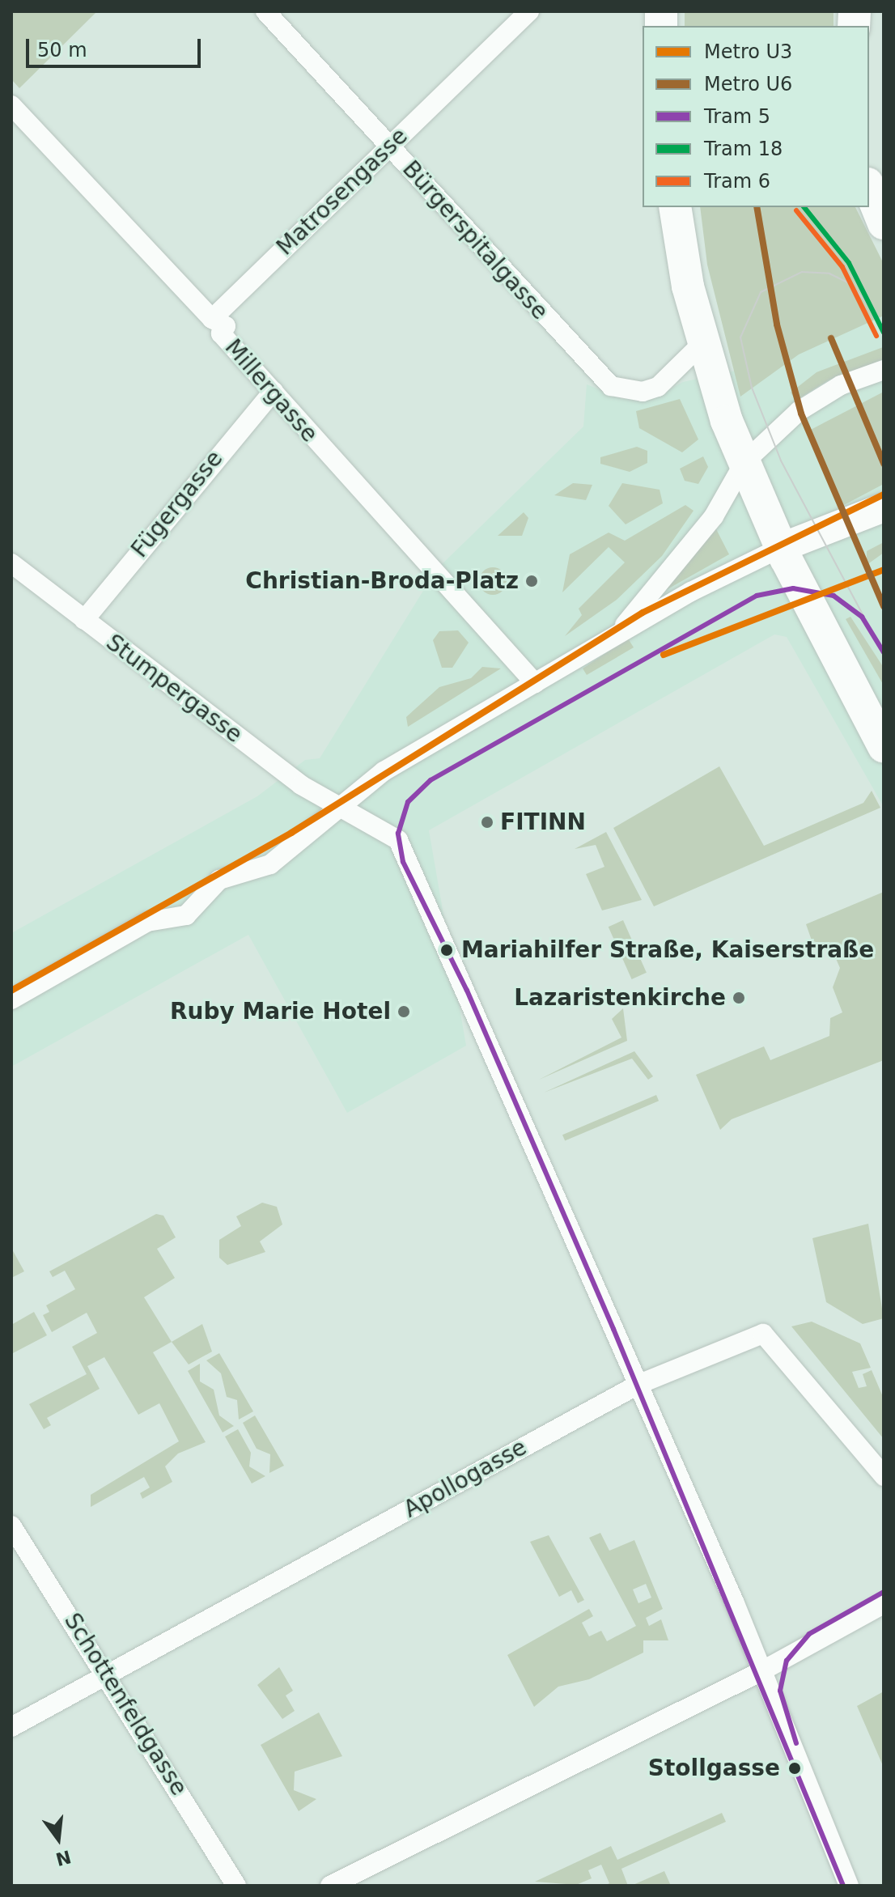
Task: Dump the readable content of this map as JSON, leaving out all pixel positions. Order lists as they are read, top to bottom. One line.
{"streets":{"street":["Matrosengasse","Bürgerspitalgasse","Millergasse","Fügergasse","Stumpergasse","Apollogasse","Schottenfeldgasse"]},"crossings":[["Matrosengasse","Bürgerspitalgasse"],["Matrosengasse","Millergasse"],["Millergasse","Fügergasse"],["Fügergasse","Stumpergasse"],["Stumpergasse","Apollogasse"],["Apollogasse","Schottenfeldgasse"]],"places":["Christian-Broda-Platz","FITINN","Mariahilfer Straße, Kaiserstraße","Lazaristenkirche","Ruby Marie Hotel","Stollgasse"],"lines":["metro line U6","tram line 18","tram line 6","metro line U3","tram line 5"],"legend":["Metro U3","Metro U6","Tram 5","Tram 18","Tram 6"],"scale_bar":"50 m","north":"bottom"}
